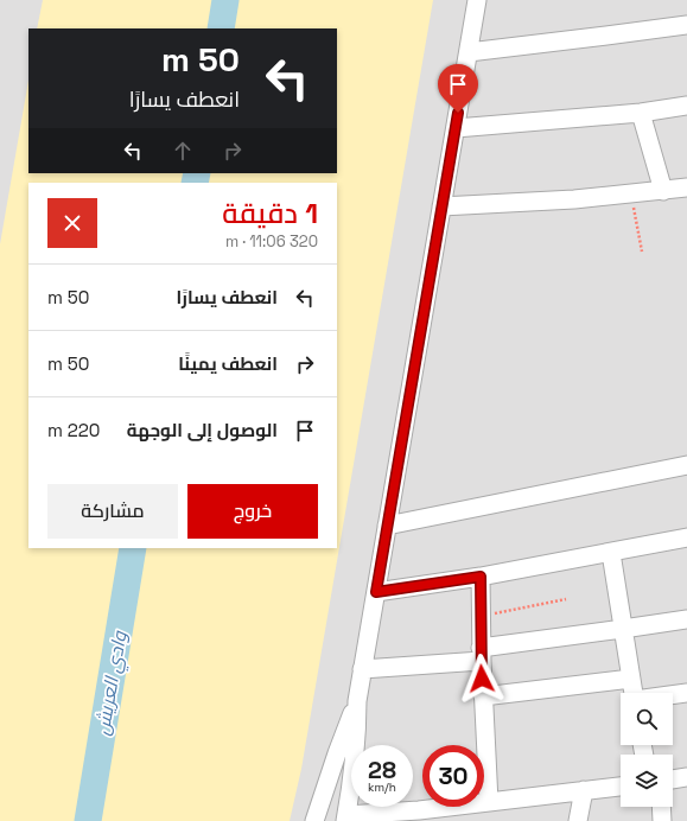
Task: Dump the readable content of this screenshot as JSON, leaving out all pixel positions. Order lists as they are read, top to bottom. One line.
{"water":["وادي العريش"],"page":{"turn":["50 m","انعطف يسارًا"],"heading":["1 دقيقة","320 m · 11:06"],"list":[{"name":"انعطف يسارًا","value":"50 m"},{"name":"انعطف يمينًا","value":"50 m"},{"name":"الوصول إلى الوجهة","value":"220 m"}],"buttons":["خروج","مشاركة"],"speed":"28 km/h","limit":"30"}}
